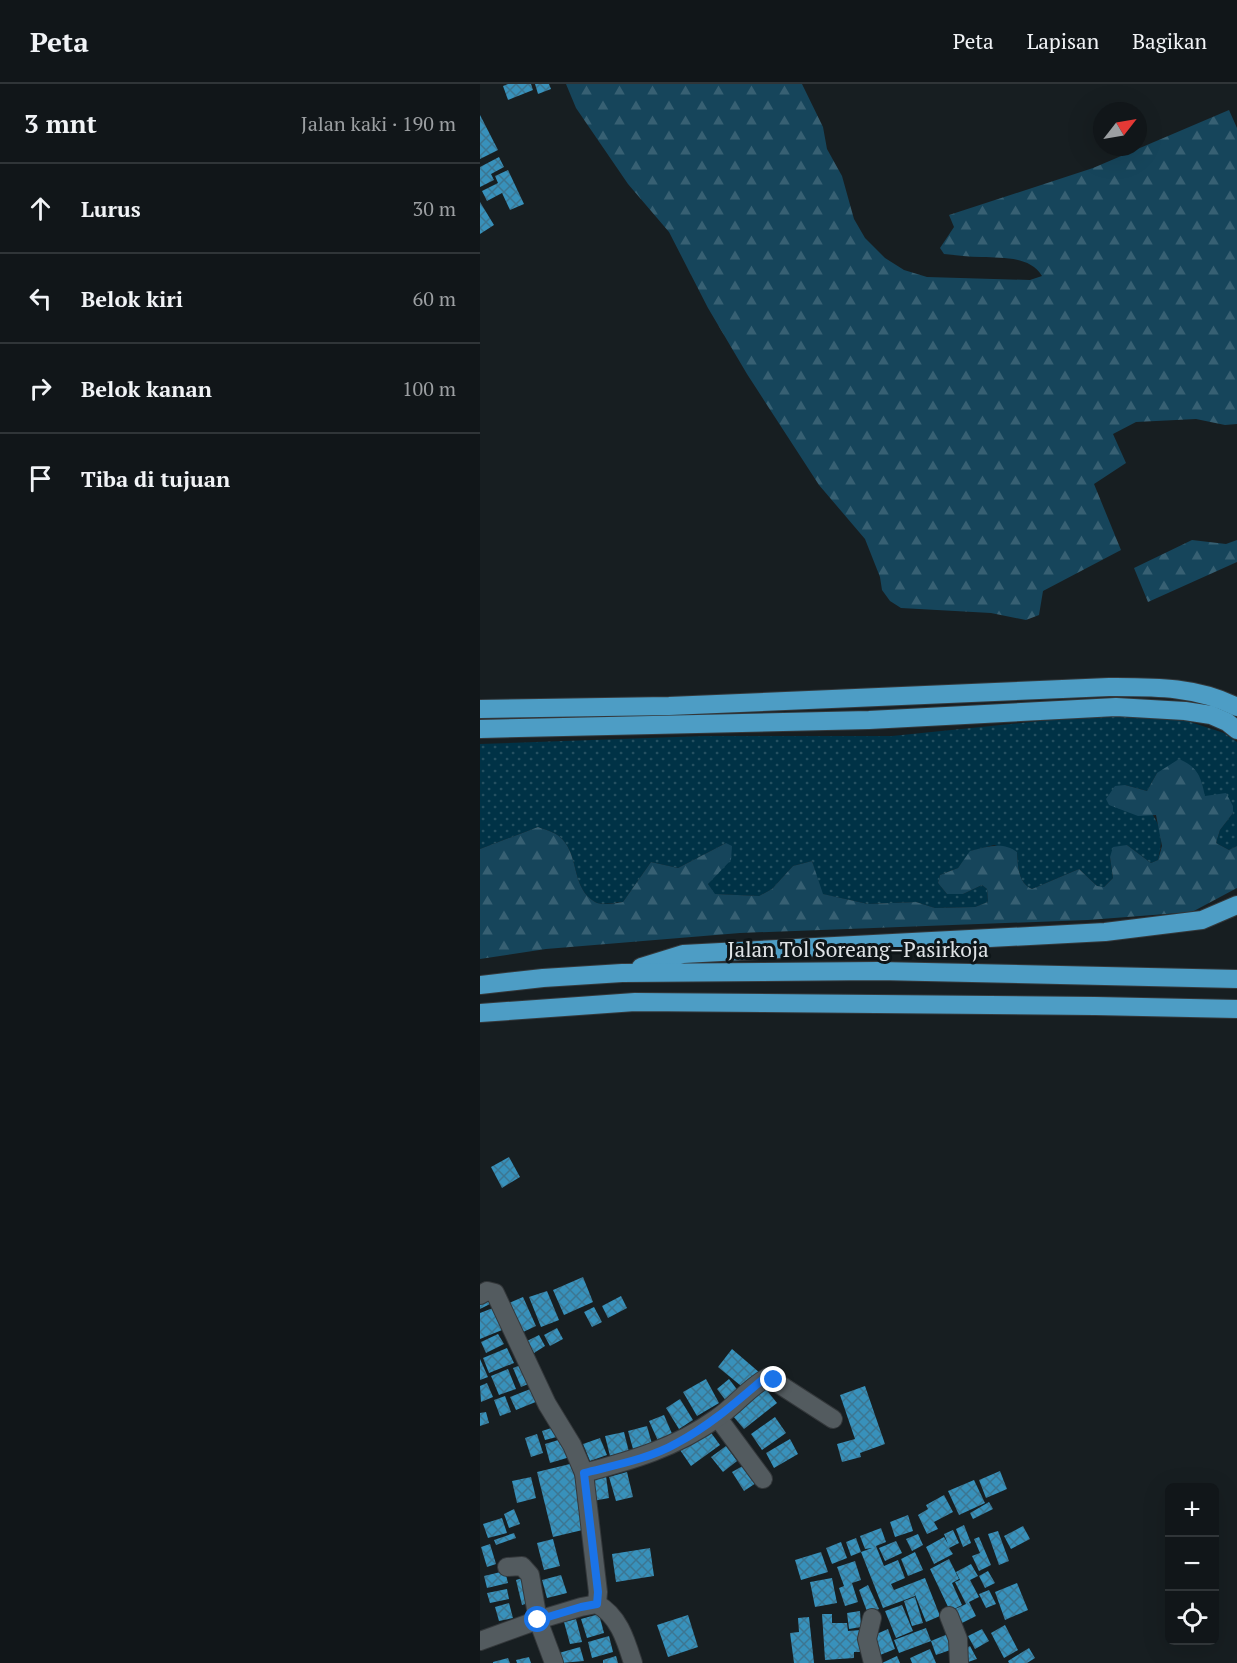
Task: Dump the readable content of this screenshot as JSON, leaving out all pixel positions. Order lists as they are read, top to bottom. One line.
{"streets":{"highway":["Jalan Tol Soreang–Pasirkoja"]},"north":"top right","page":{"header":"Peta","nav":["Peta","Lapisan","Bagikan"],"heading":["3 mnt","Jalan kaki · 190 m"],"list":[["Lurus","30 m"],["Belok kiri","60 m"],["Belok kanan","100 m"],"Tiba di tujuan"],"map_buttons":["+","−"]}}
